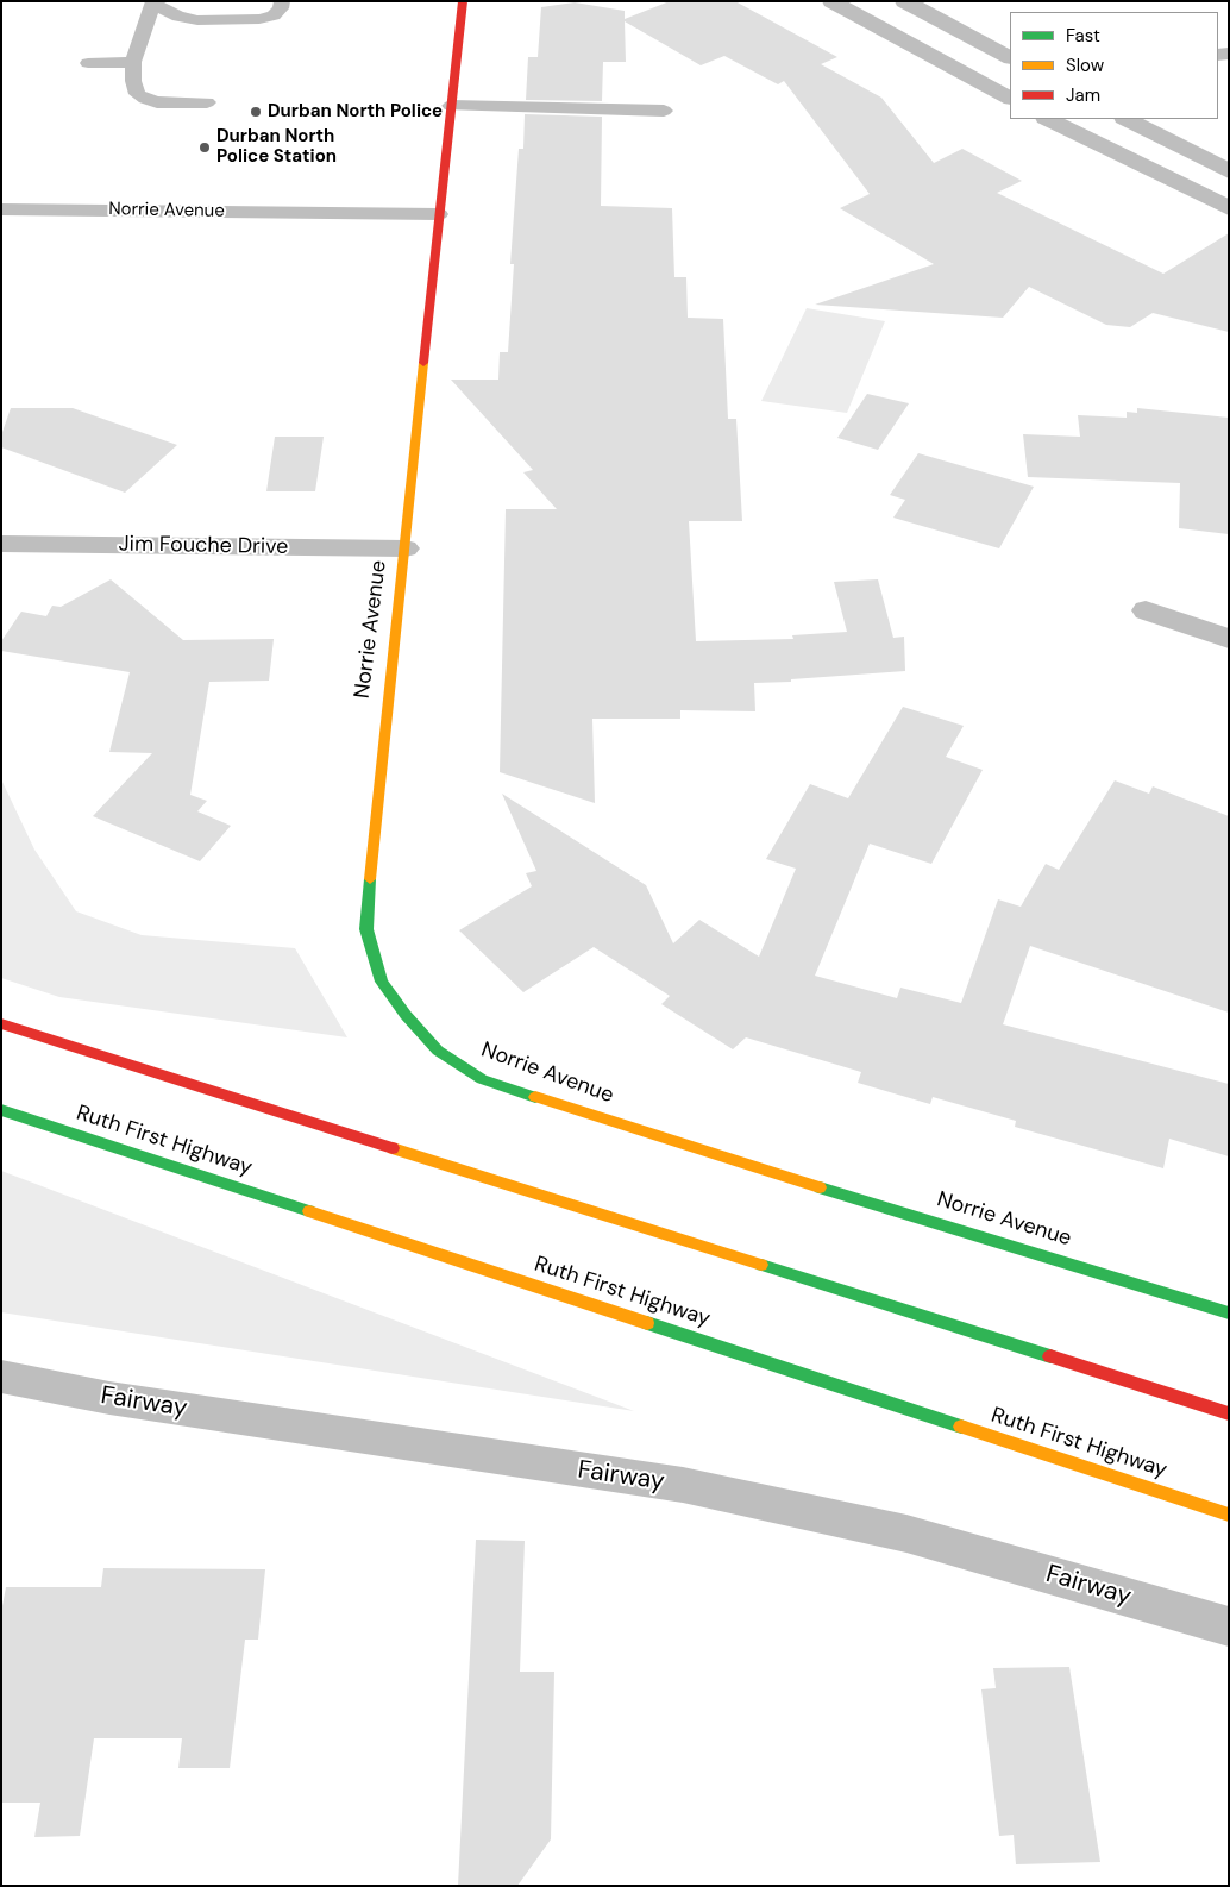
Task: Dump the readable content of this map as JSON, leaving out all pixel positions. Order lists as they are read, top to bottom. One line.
{"streets":{"main road":["Norrie Avenue","Ruth First Highway"],"street":["Jim Fouche Drive","Fairway"]},"crossings":[["Norrie Avenue","Jim Fouche Drive"]],"places":["Durban North Police","Durban North Police Station"],"legend":["Fast","Slow","Jam"]}
